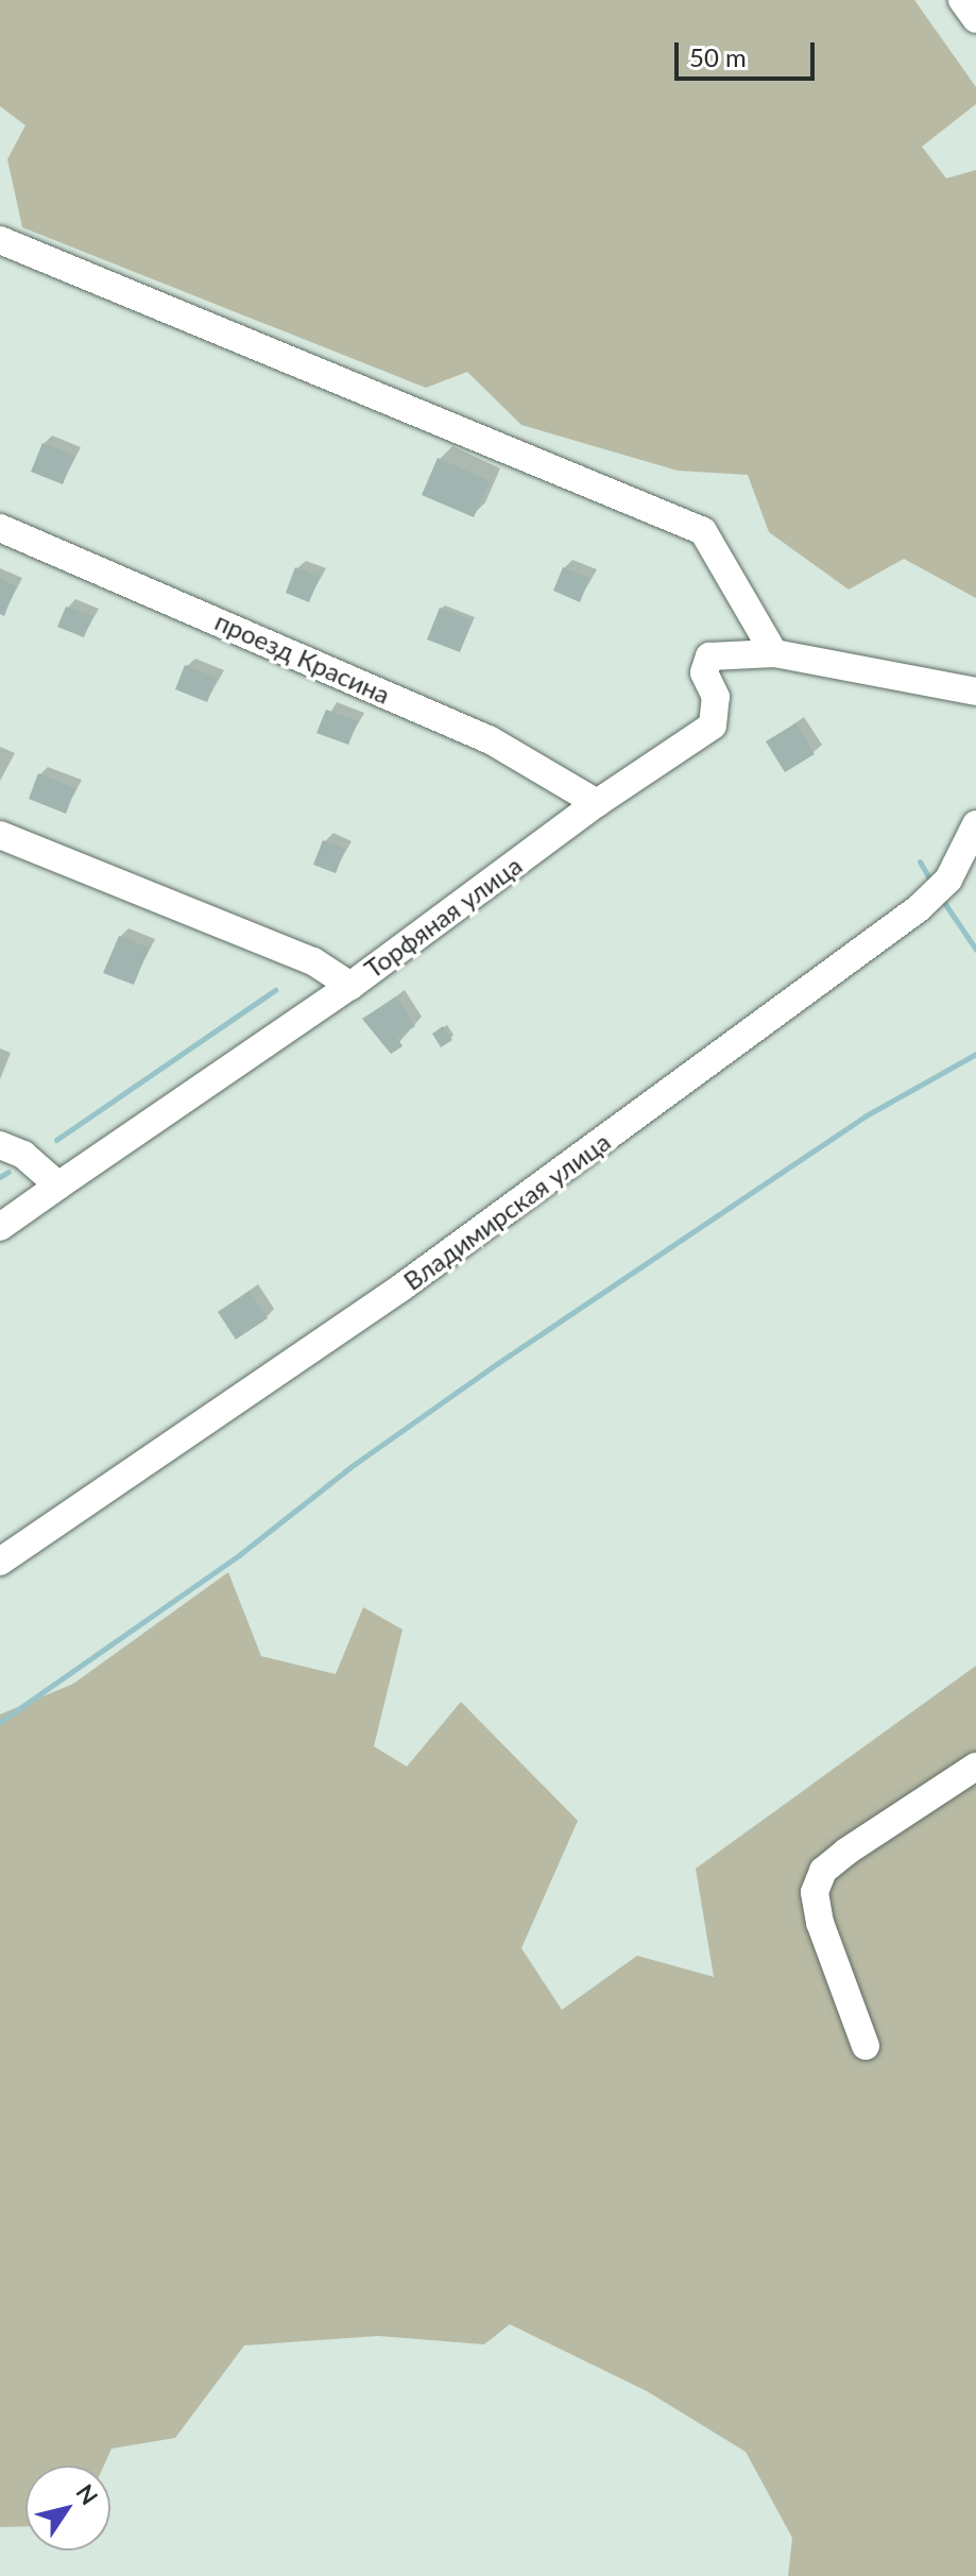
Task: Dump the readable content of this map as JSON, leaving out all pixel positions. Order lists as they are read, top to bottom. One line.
{"streets":{"street":["проезд Красина","Торфяная улица","Владимирская улица"]},"crossings":[["проезд Красина","Торфяная улица"]],"scale_bar":"50 m","north":"top right"}
